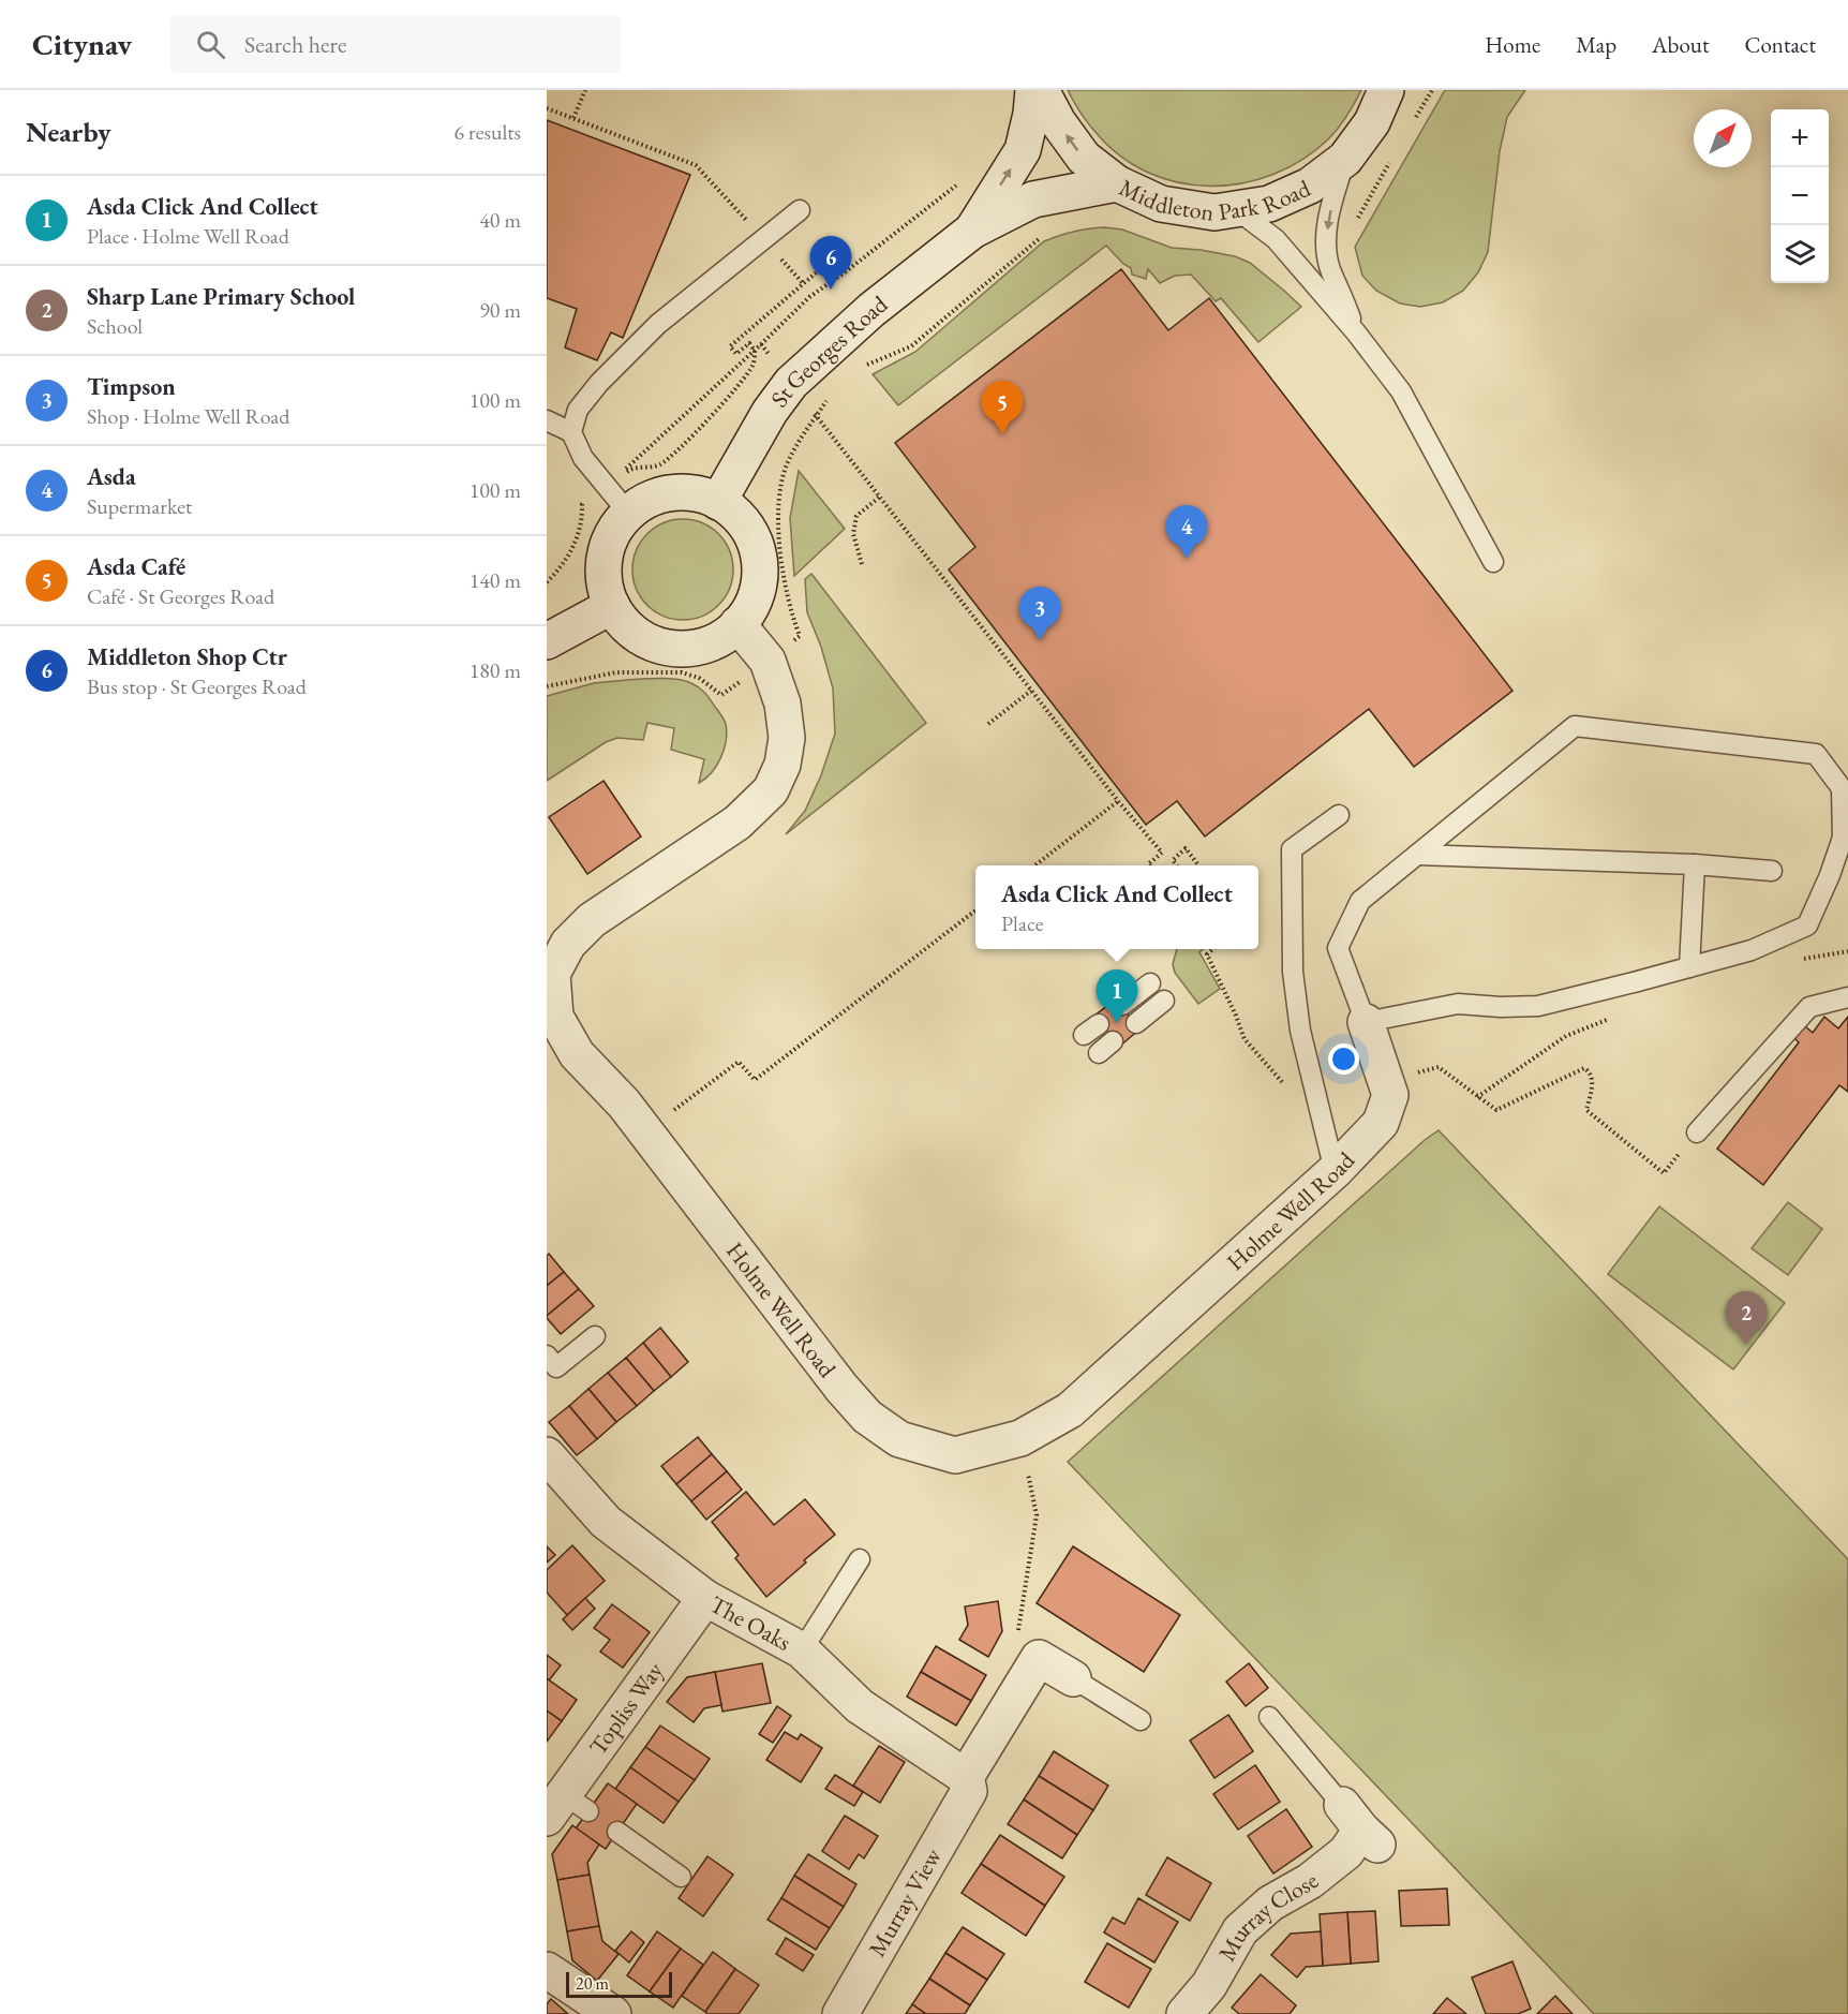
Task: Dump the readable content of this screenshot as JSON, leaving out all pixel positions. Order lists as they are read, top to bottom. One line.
{"streets":{"street":["Middleton Park Road","St Georges Road","Holme Well Road","The Oaks","Topliss Way","Murray View","Murray Close"]},"crossings":[["Middleton Park Road","St Georges Road"],["St Georges Road","Holme Well Road"],["The Oaks","Topliss Way"],["The Oaks","Murray View"]],"scale_bar":"20 m","north":"top right","page":{"header":"Citynav","search":"Search here","nav":["Home","Map","About","Contact"],"heading":["Nearby","6 results"],"map_buttons":["+","−"],"list":[{"mark":"1","name":"Asda Click And Collect","note":"Place · Holme Well Road","value":"40 m"},{"mark":"2","name":"Sharp Lane Primary School","note":"School","value":"90 m"},{"mark":"3","name":"Timpson","note":"Shop · Holme Well Road","value":"100 m"},{"mark":"4","name":"Asda","note":"Supermarket","value":"100 m"},{"mark":"5","name":"Asda Café","note":"Café · St Georges Road","value":"140 m"},{"mark":"6","name":"Middleton Shop Ctr","note":"Bus stop · St Georges Road","value":"180 m"}],"pins":["6","5","4","3","1","2"],"popup":["Asda Click And Collect","Place"],"scale":"20 m"}}
